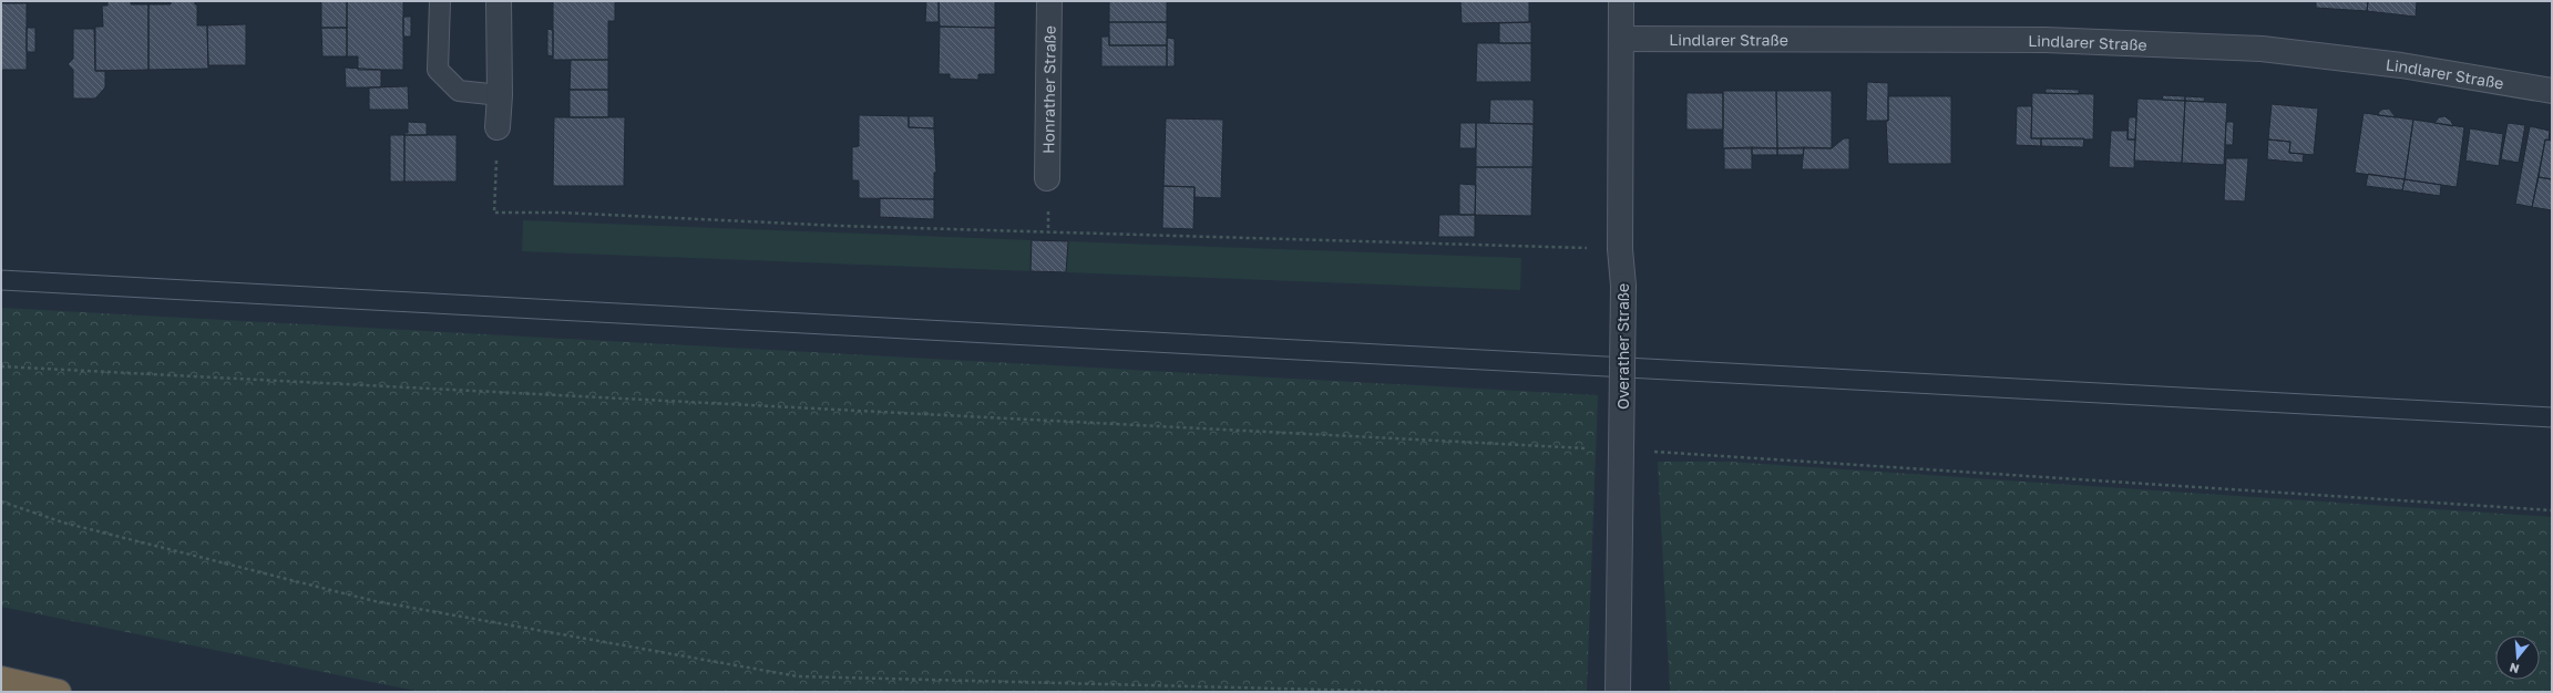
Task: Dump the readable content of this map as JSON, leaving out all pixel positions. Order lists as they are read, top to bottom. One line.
{"streets":{"street":["Lindlarer Straße","Honrather Straße","Overather Straße"]},"crossings":[["Lindlarer Straße","Overather Straße"]],"north":"bottom"}
